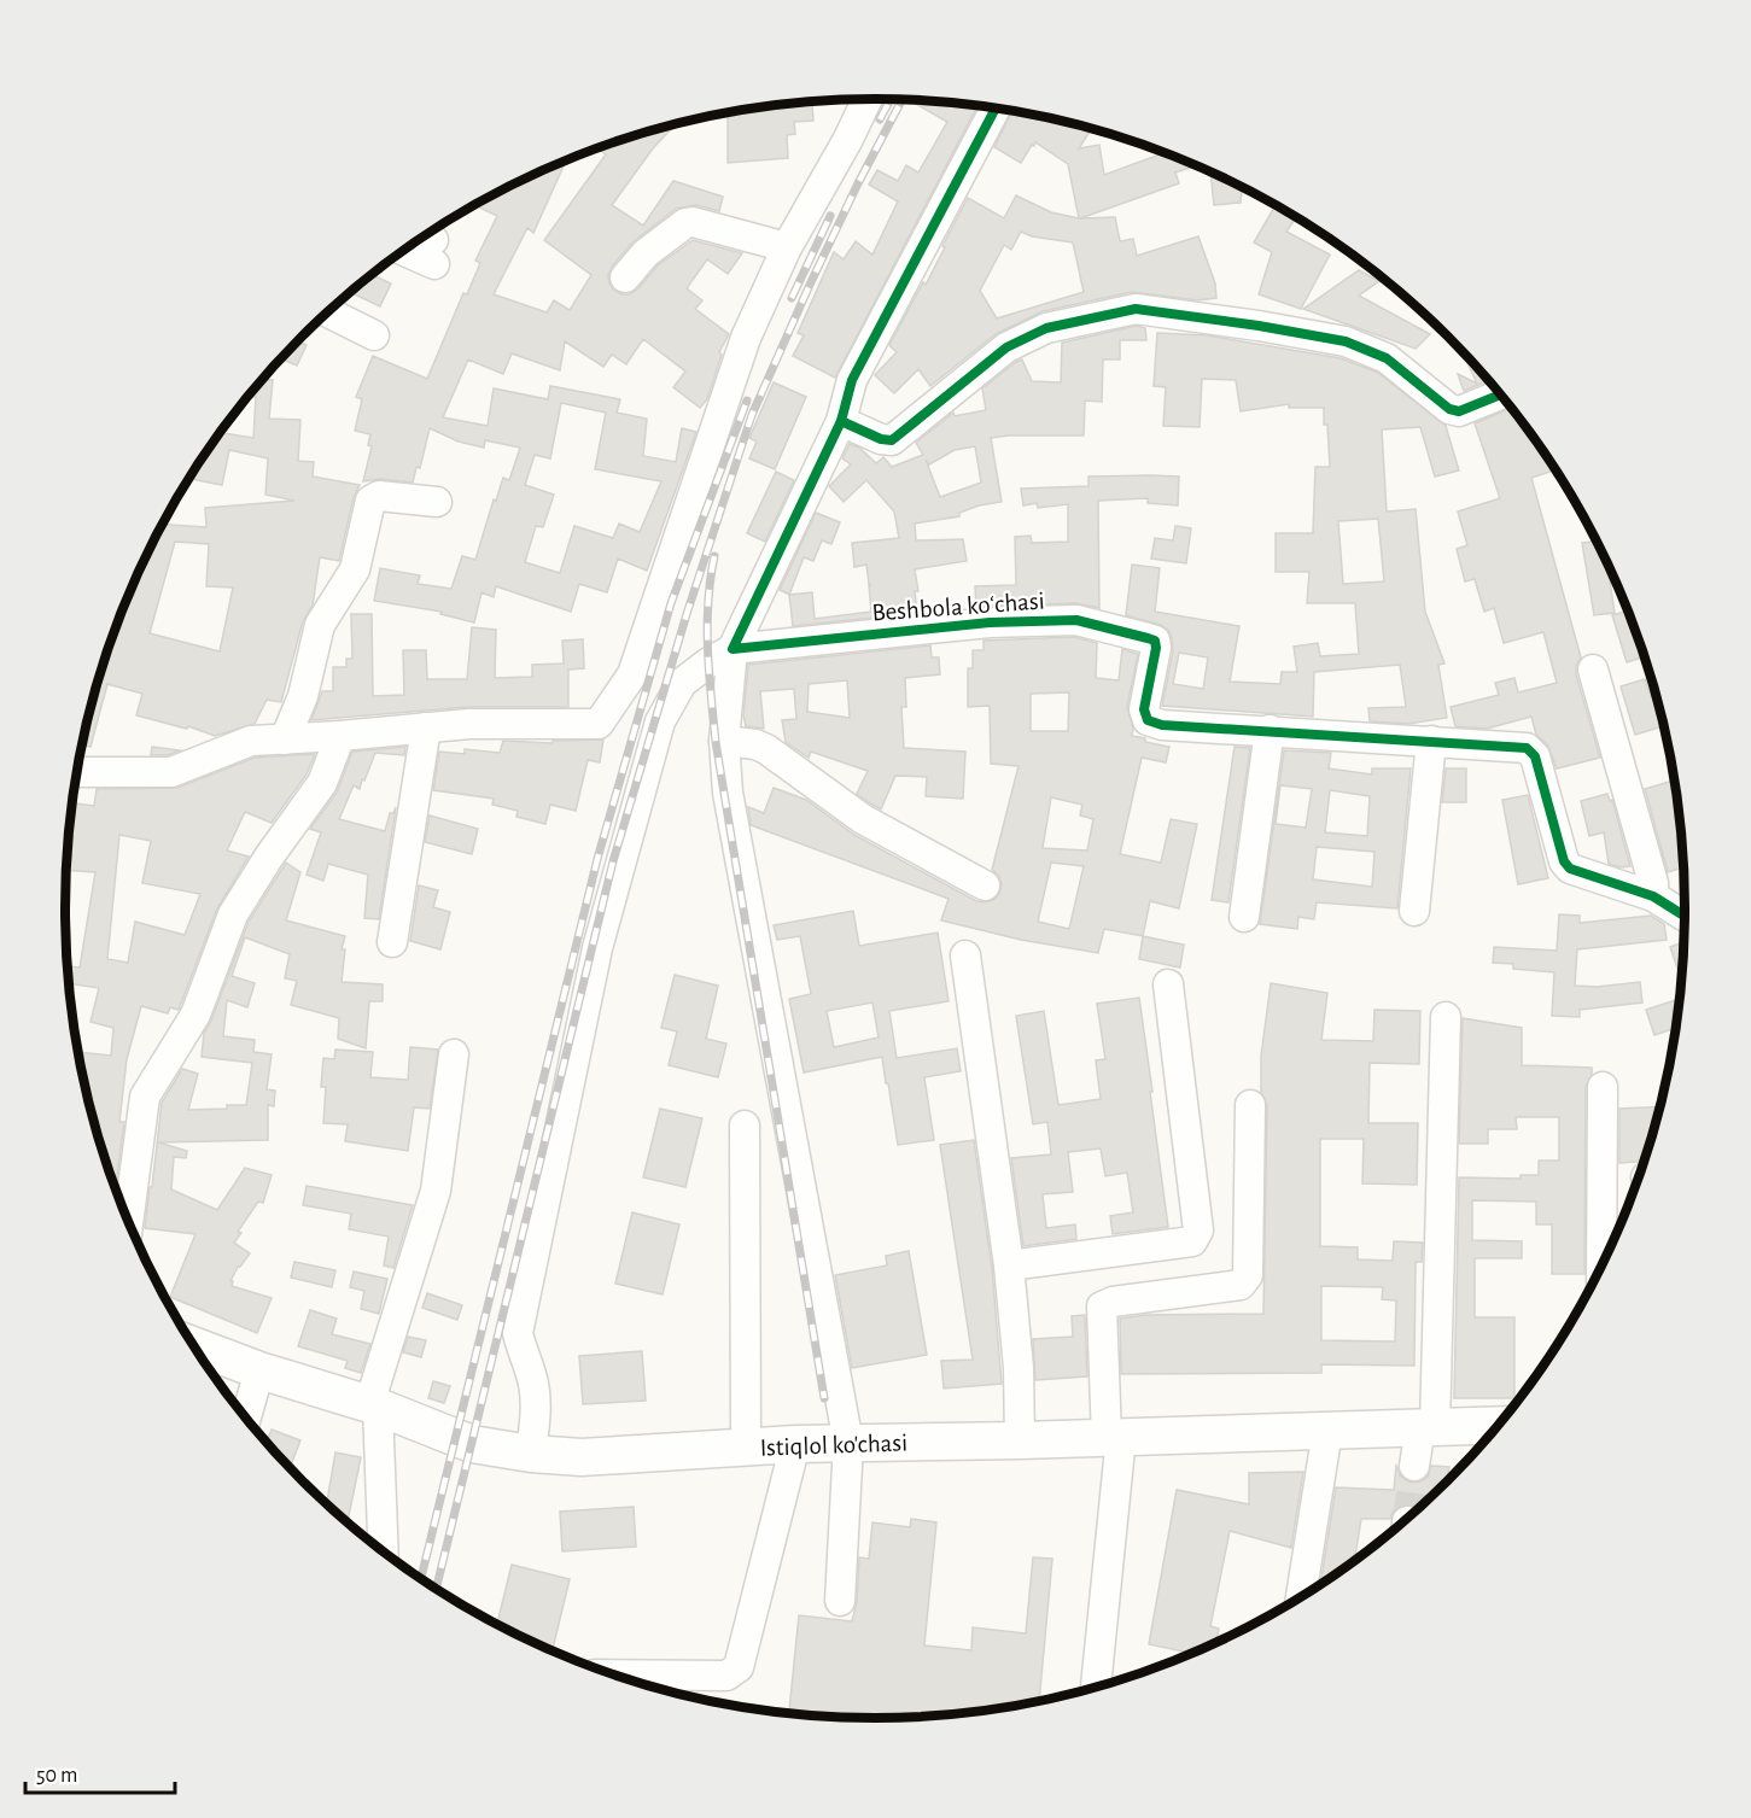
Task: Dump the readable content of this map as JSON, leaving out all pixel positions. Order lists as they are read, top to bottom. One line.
{"streets":{"main road":["Istiqlol ko'chasi"],"street":["Beshbola koʻchasi"]},"scale_bar":"50 m"}
